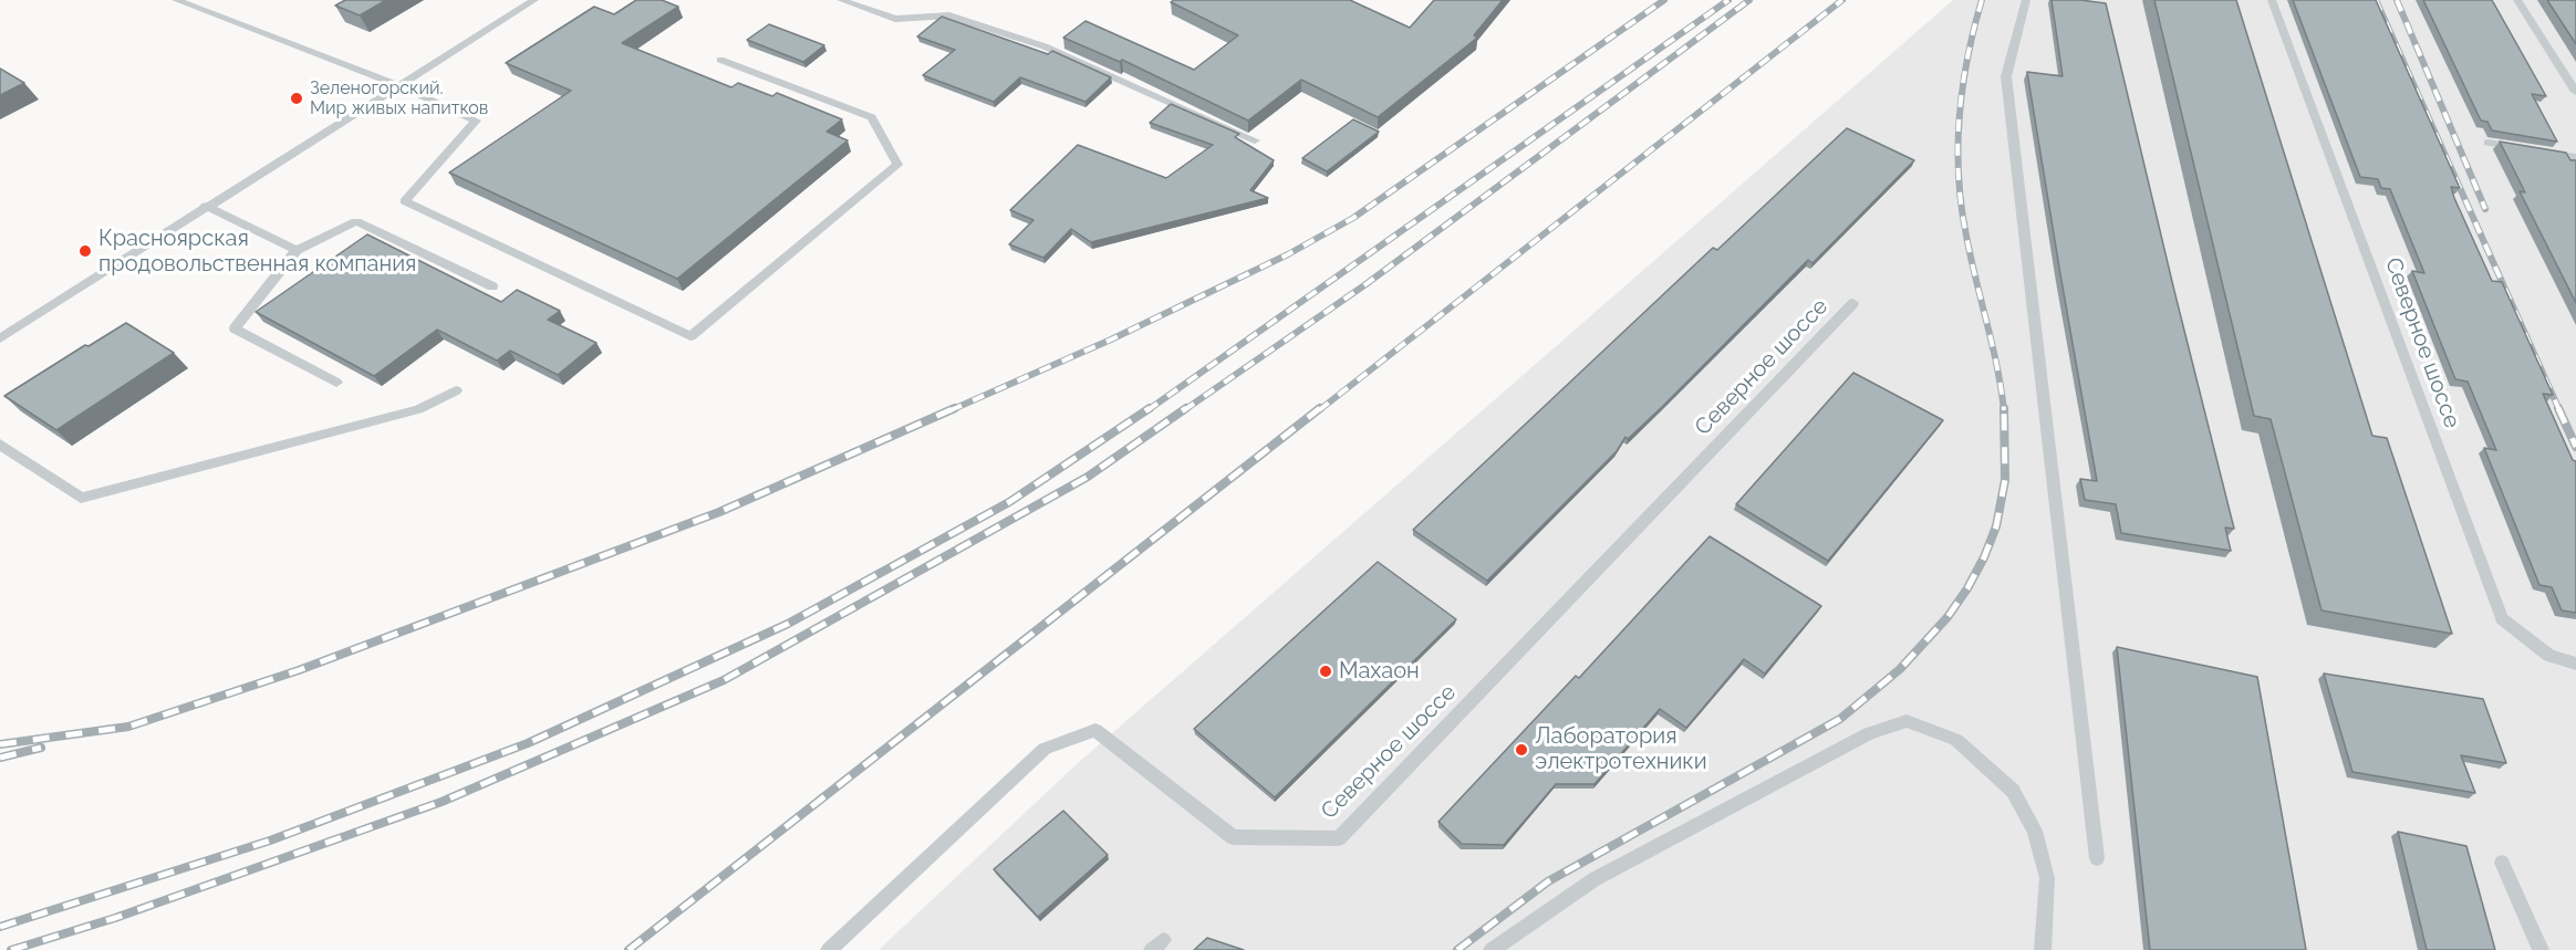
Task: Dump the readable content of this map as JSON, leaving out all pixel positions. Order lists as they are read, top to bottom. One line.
{"streets":{"lane":["Северное шоссе"]},"places":["Зеленогорский. Мир живых напитков","Красноярская продовольственная компания","Махаон","Лаборатория электротехники"]}
